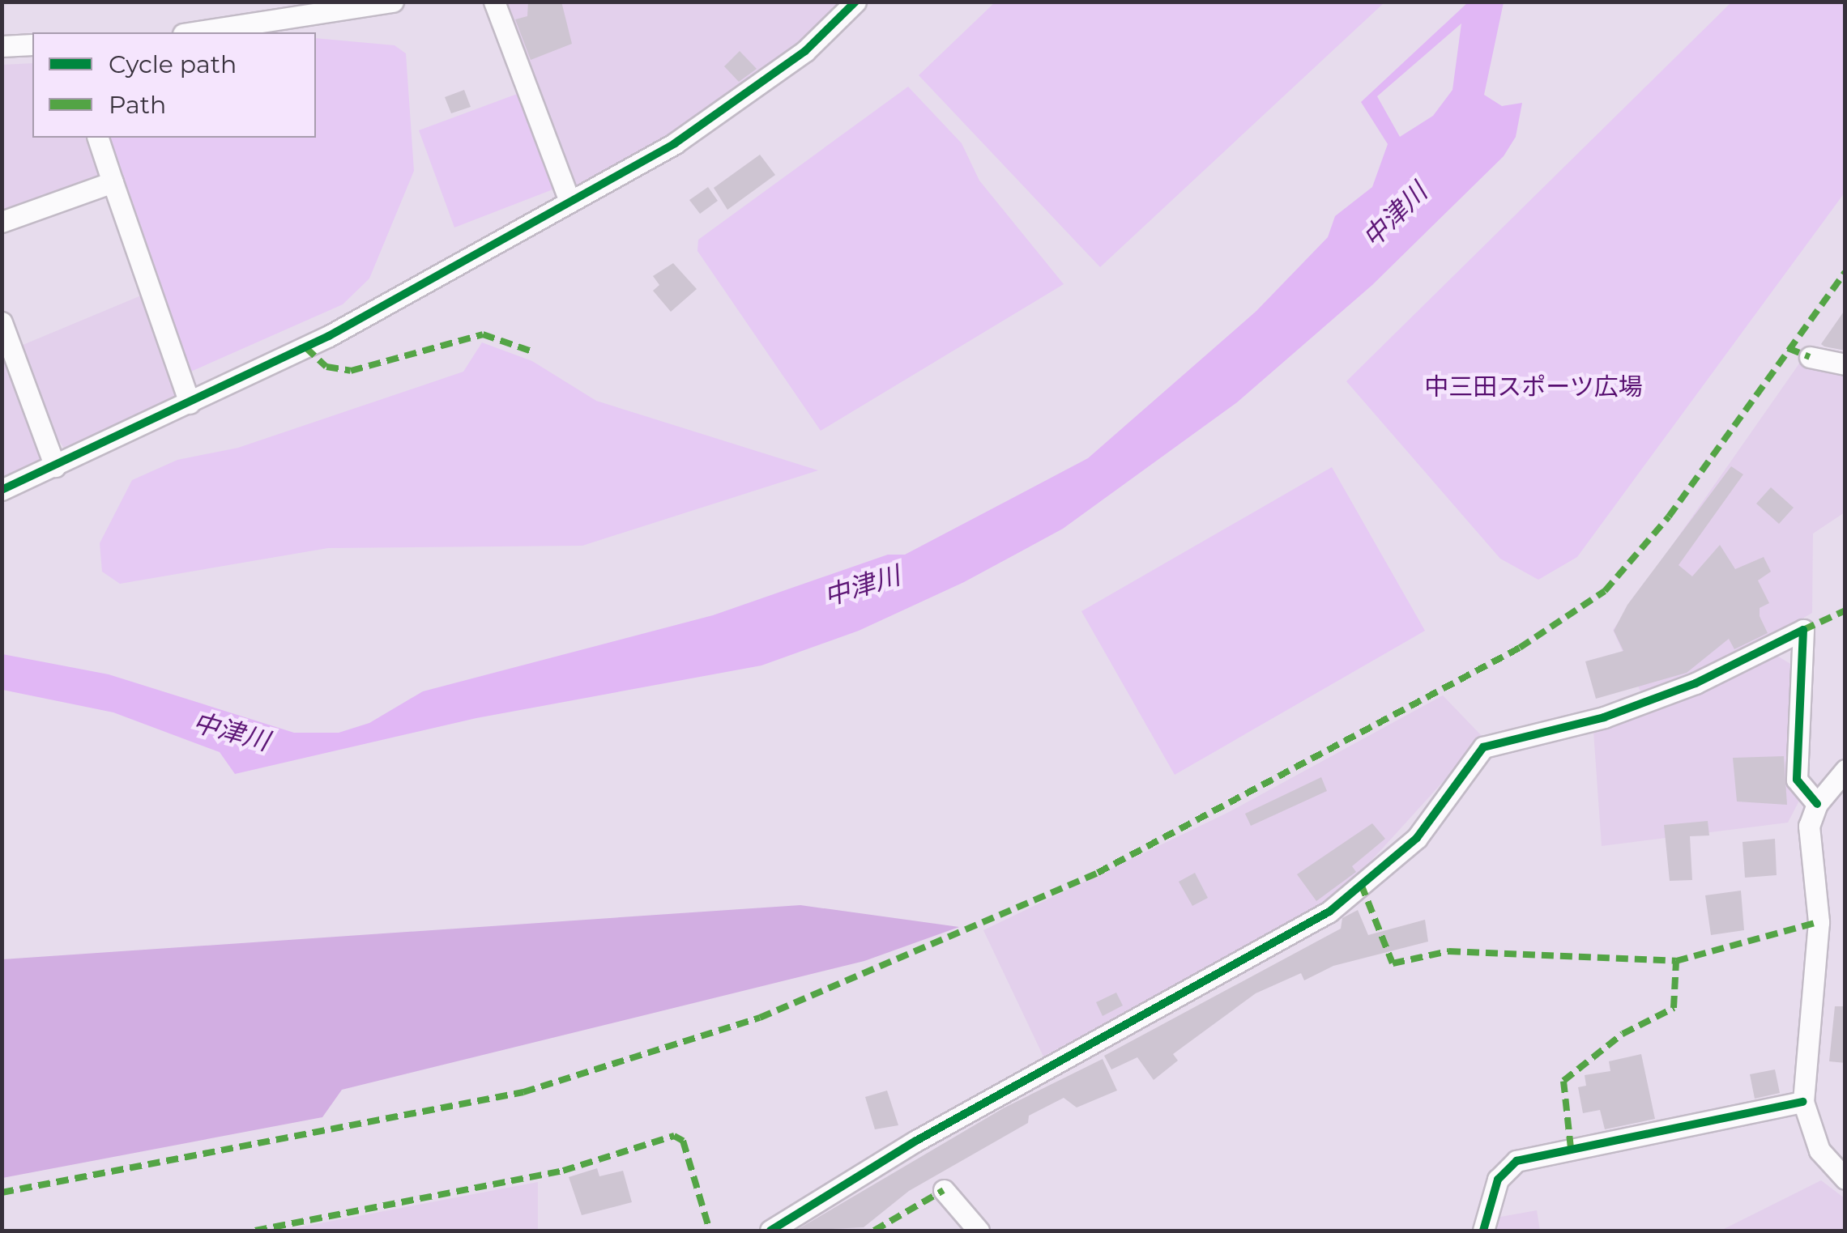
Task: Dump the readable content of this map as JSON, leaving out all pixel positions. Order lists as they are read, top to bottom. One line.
{"water":["中津川"],"parks":["中三田スポーツ広場"],"legend":["Cycle path","Path"]}
